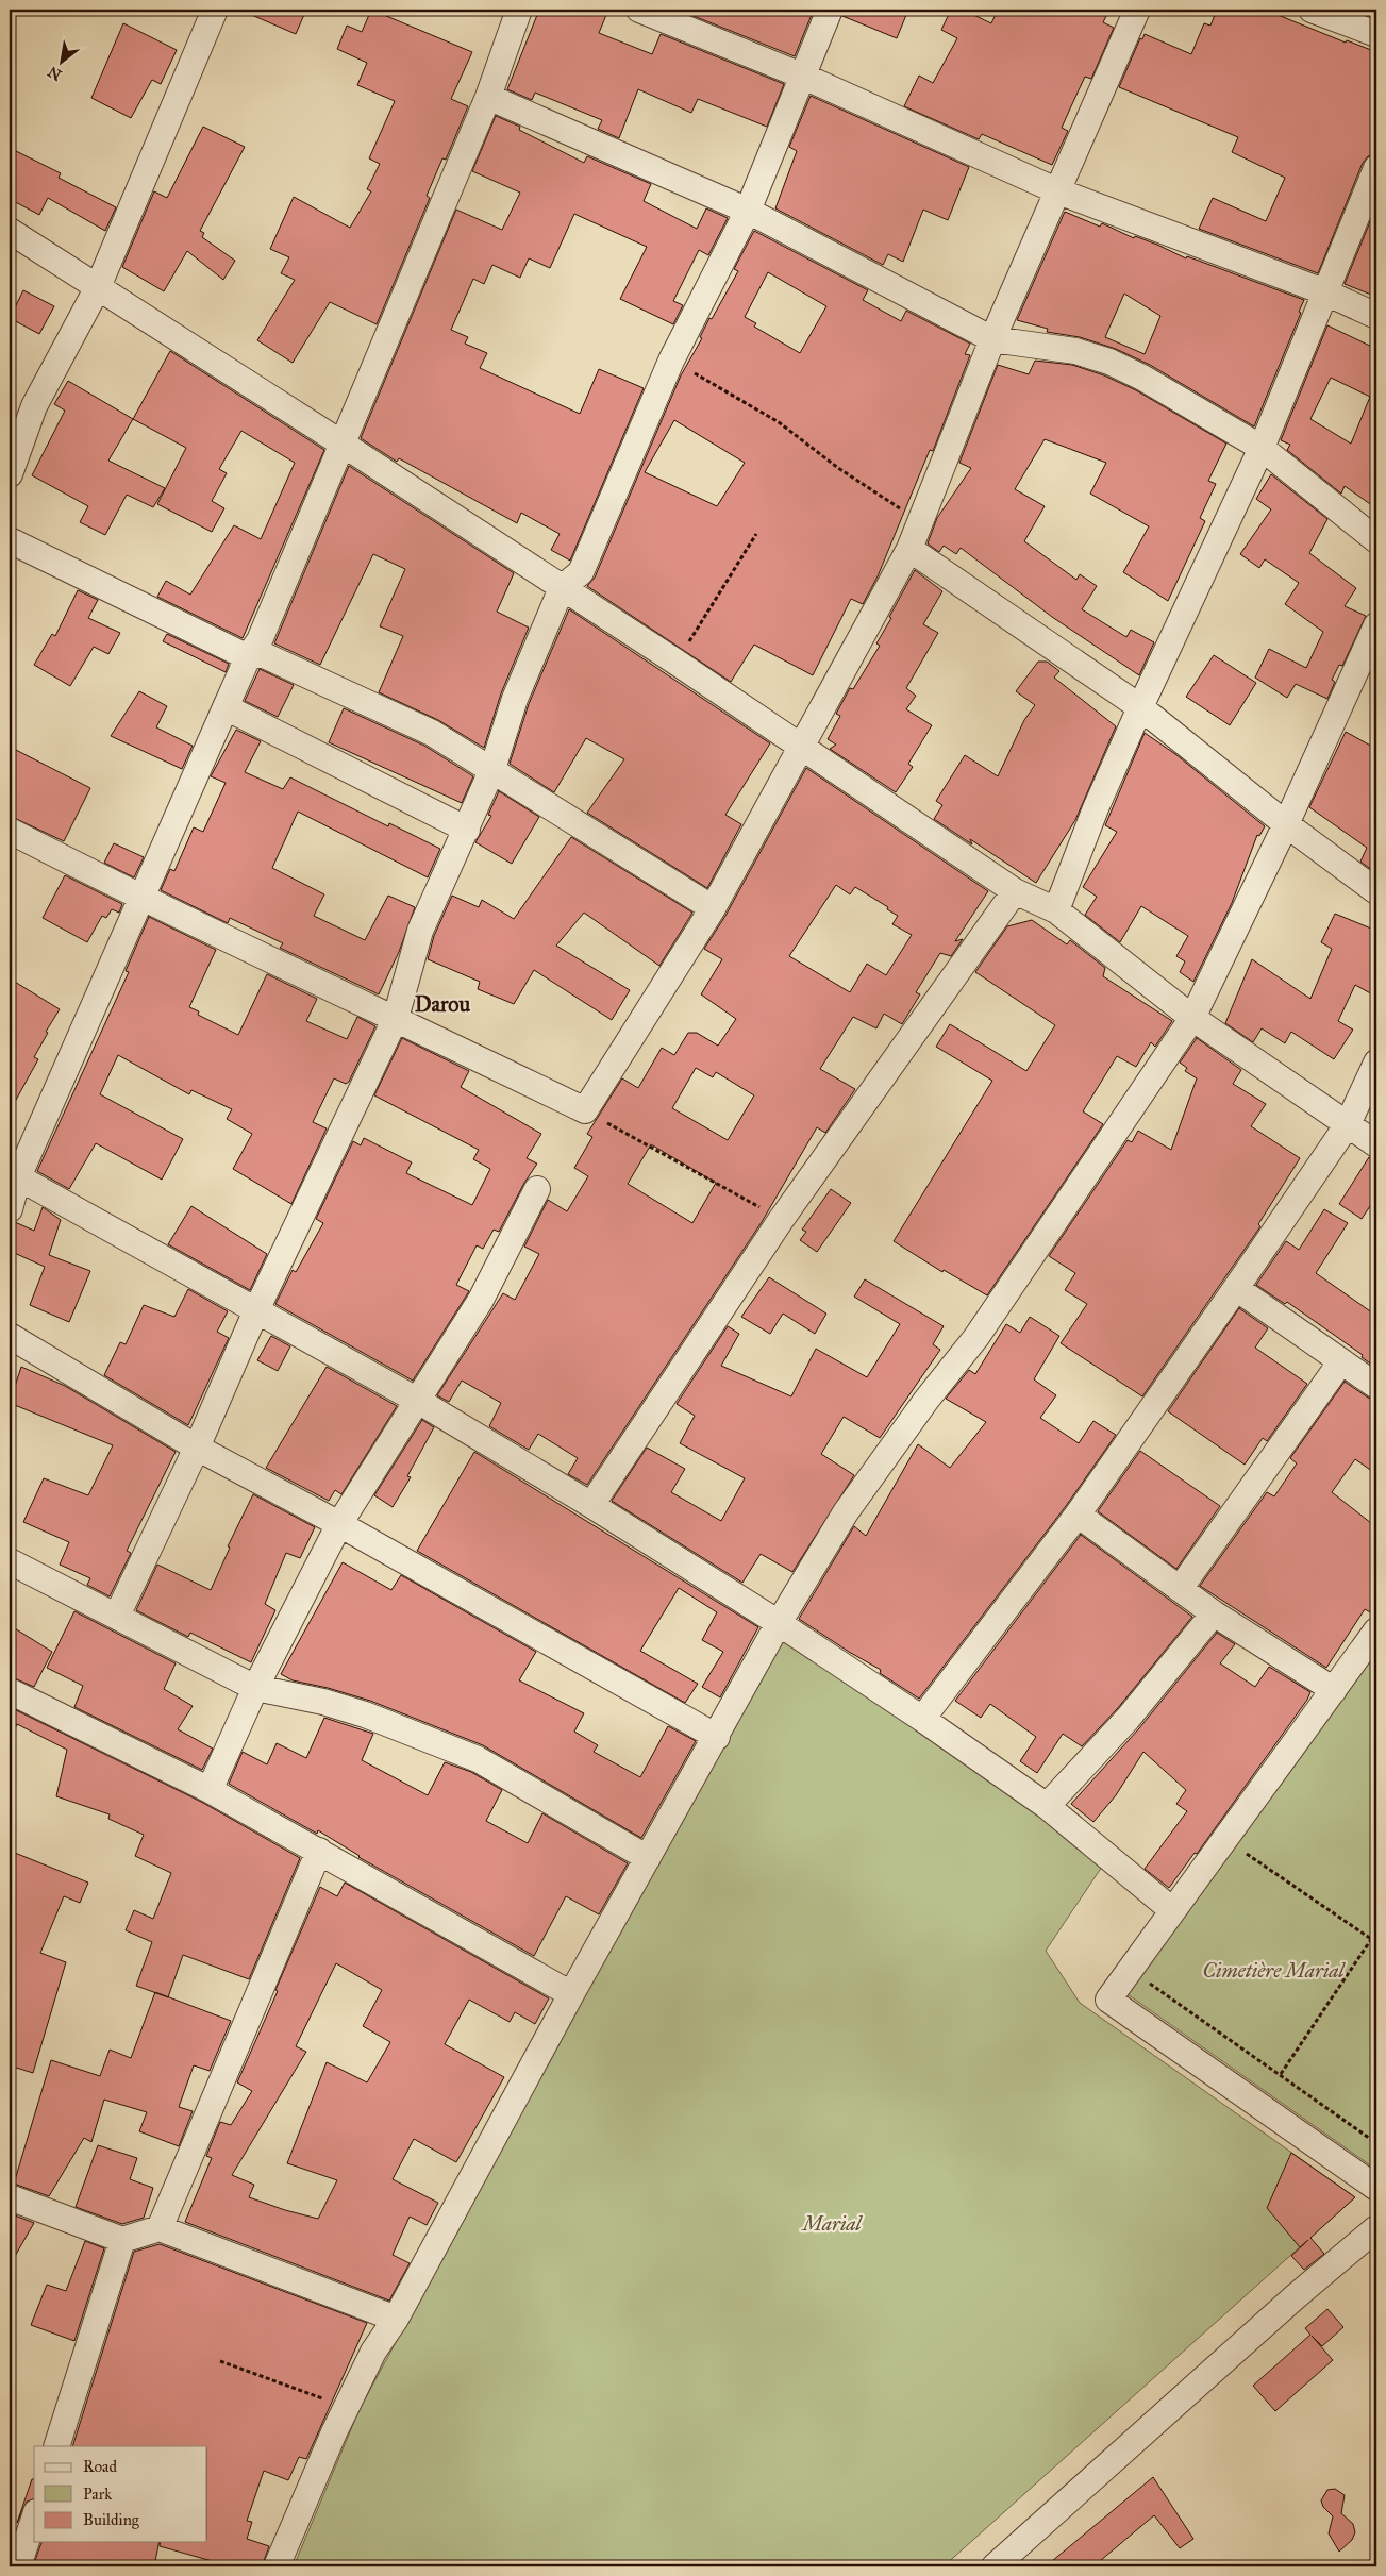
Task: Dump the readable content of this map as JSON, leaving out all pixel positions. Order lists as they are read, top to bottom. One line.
{"districts":["Darou"],"parks":["Cimetière Marial","Marial"],"legend":["Road","Park","Building"],"north":"bottom left"}
